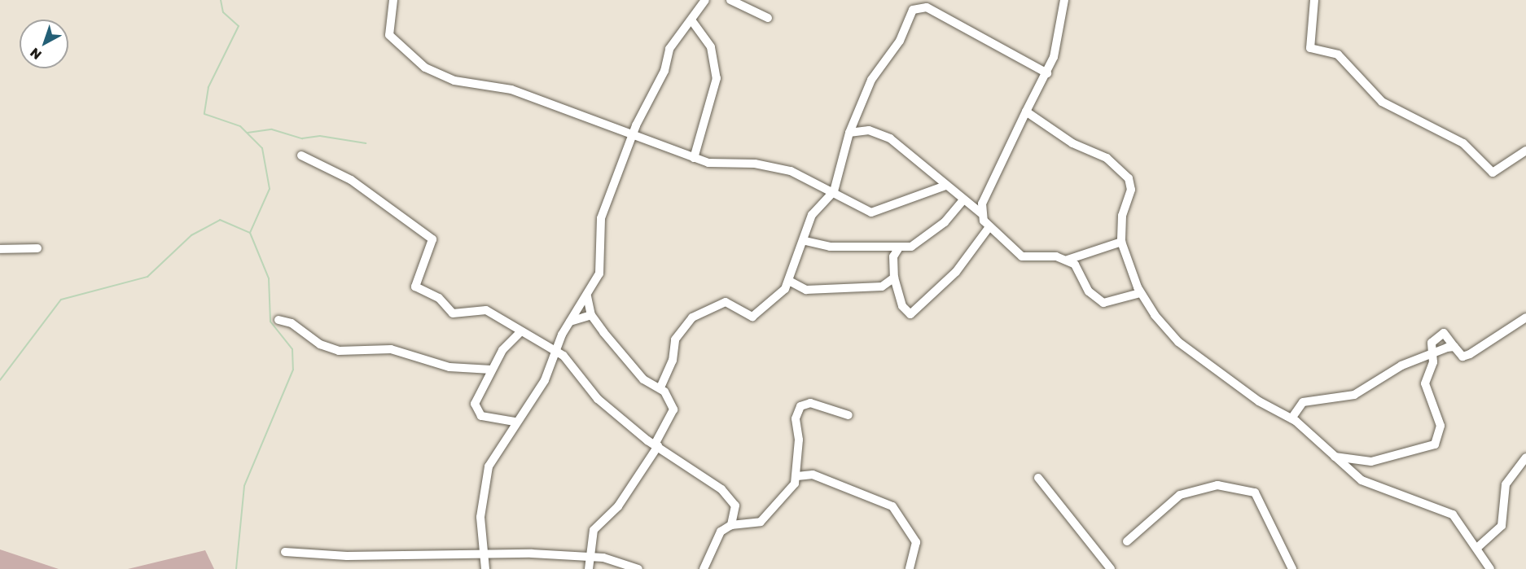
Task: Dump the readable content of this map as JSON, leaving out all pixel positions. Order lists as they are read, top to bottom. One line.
{"north":"bottom left"}
